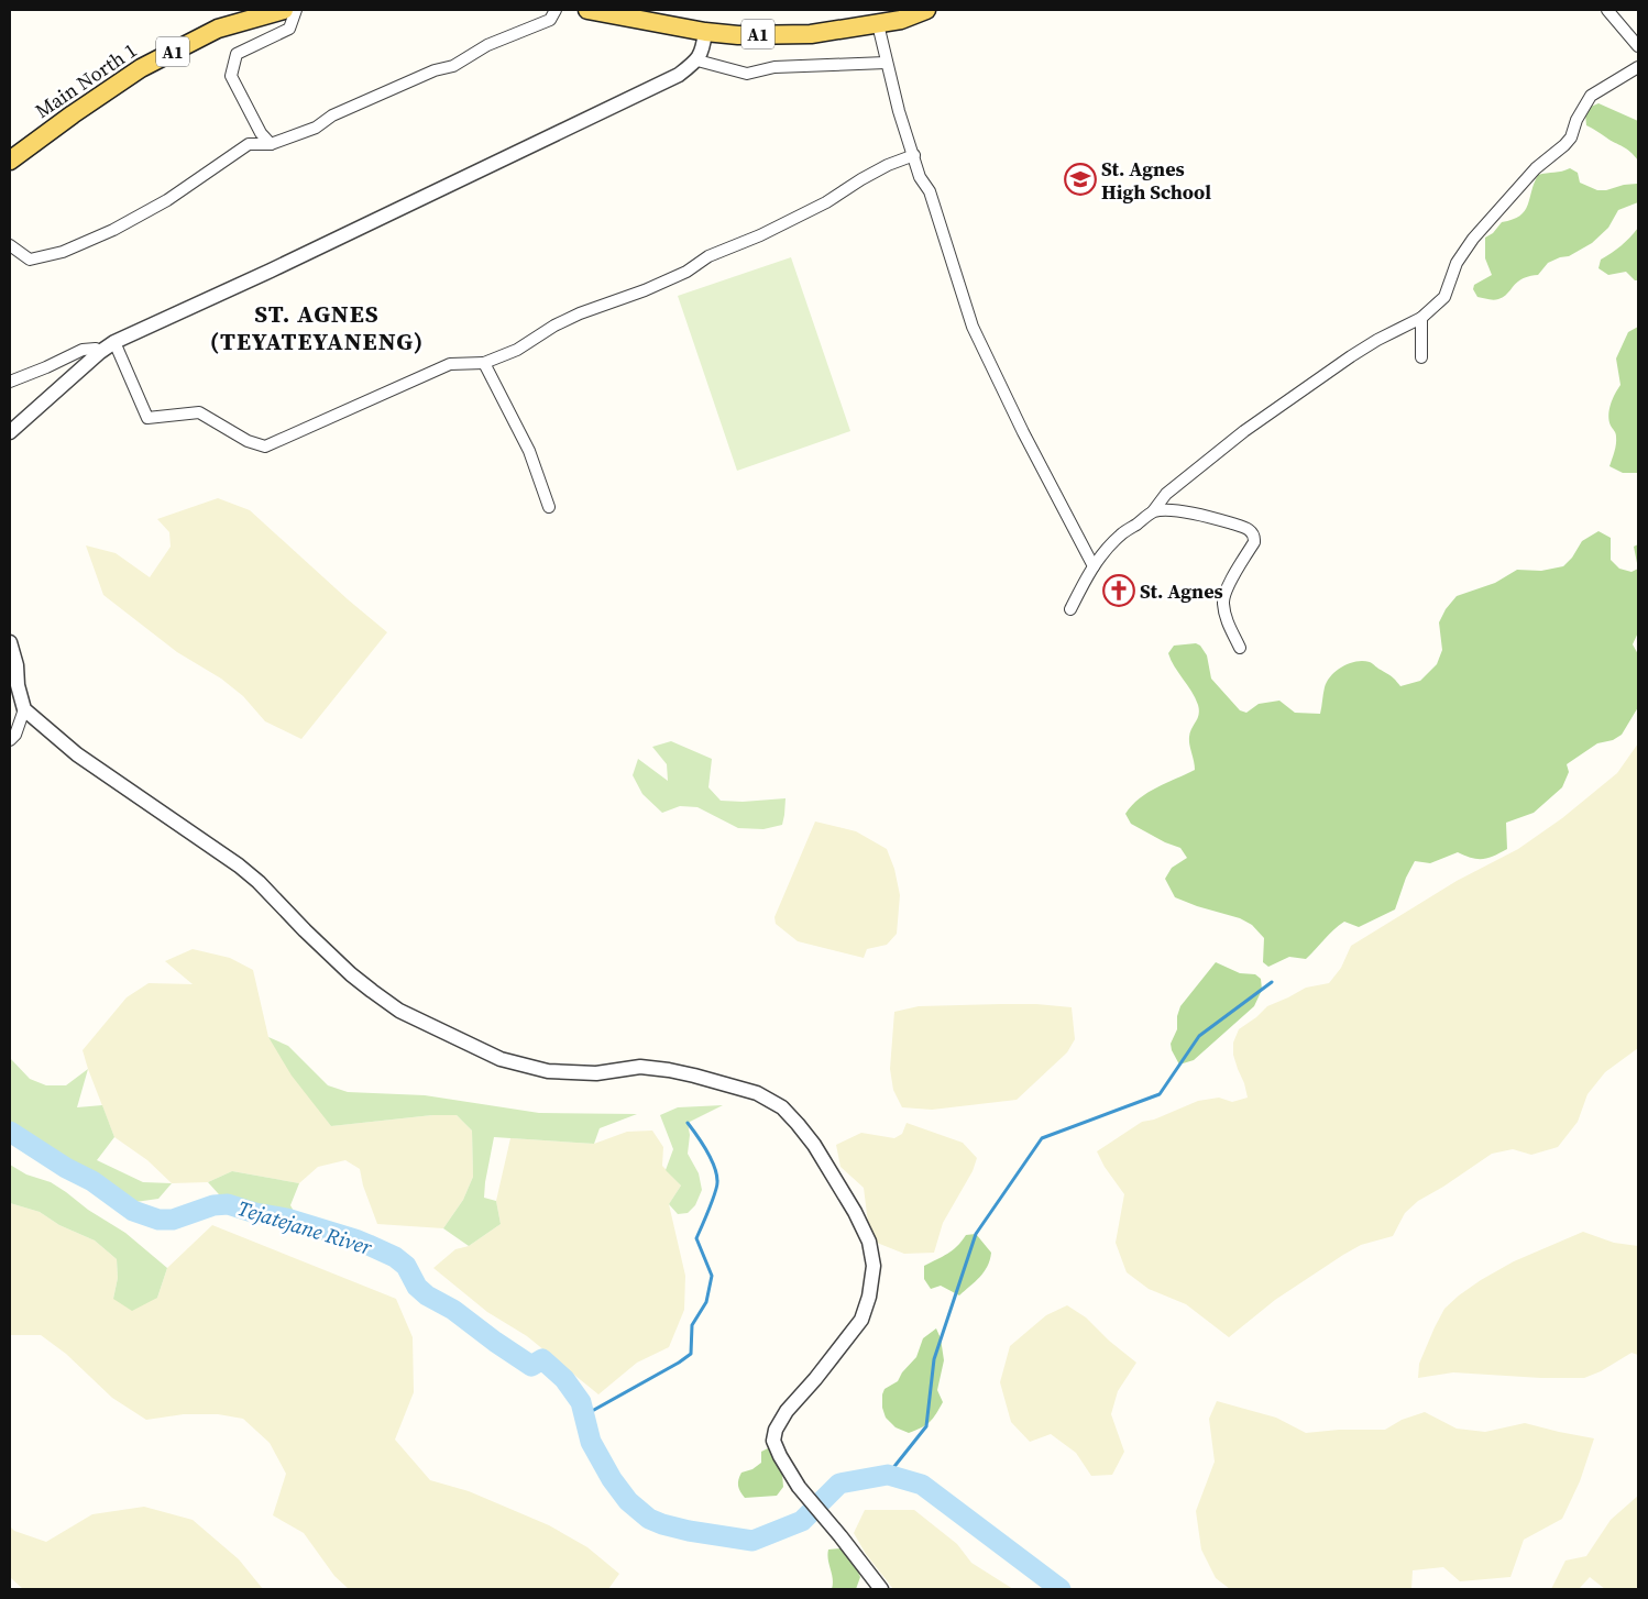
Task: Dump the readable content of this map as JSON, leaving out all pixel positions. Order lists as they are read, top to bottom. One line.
{"streets":{"main road":["A1","Main North 1"]},"districts":["ST. AGNES (TEYATEYANENG)"],"water":["Tejatejane River"],"places":{"school or university":["St. Agnes High School"],"church":["St. Agnes"]}}
